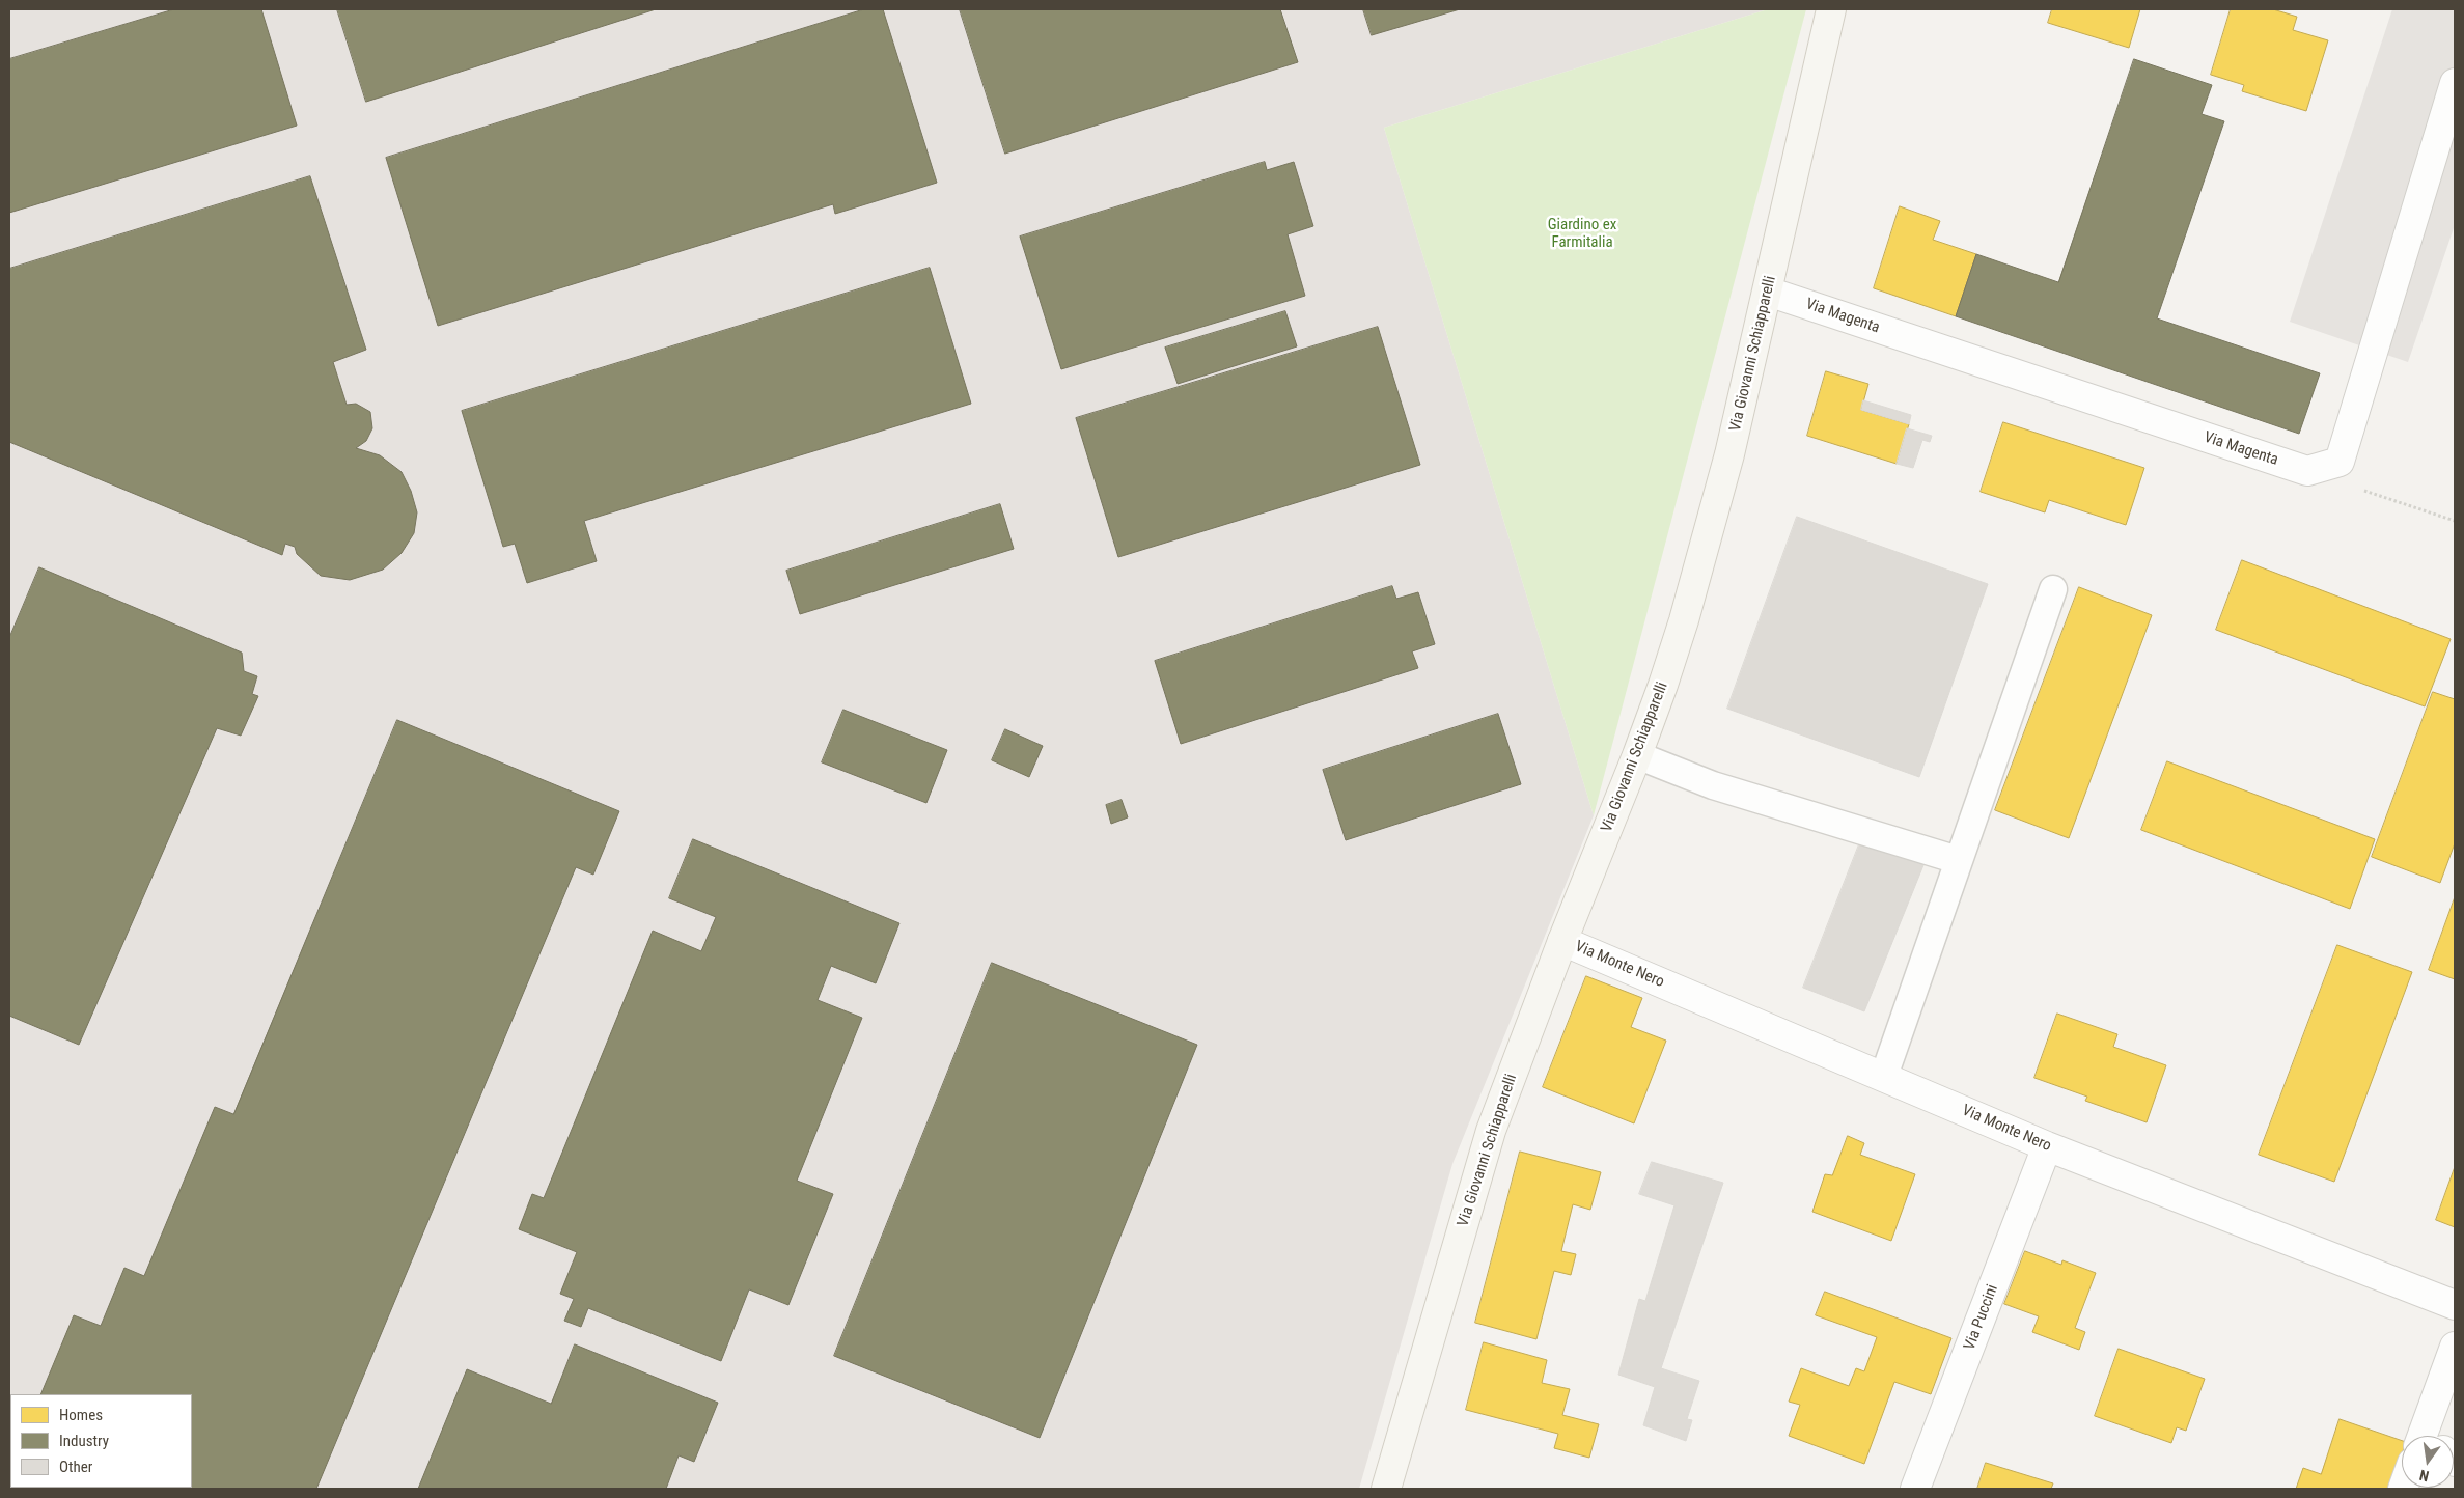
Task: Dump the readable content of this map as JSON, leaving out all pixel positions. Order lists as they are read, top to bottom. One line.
{"streets":{"street":["Via Magenta","Via Giovanni Schiapparelli","Via Monte Nero","Via Puccini"]},"crossings":[["Via Magenta","Via Giovanni Schiapparelli"],["Via Giovanni Schiapparelli","Via Monte Nero"],["Via Monte Nero","Via Puccini"]],"parks":["Giardino ex Farmitalia"],"legend":["Homes","Industry","Other"],"north":"bottom"}
